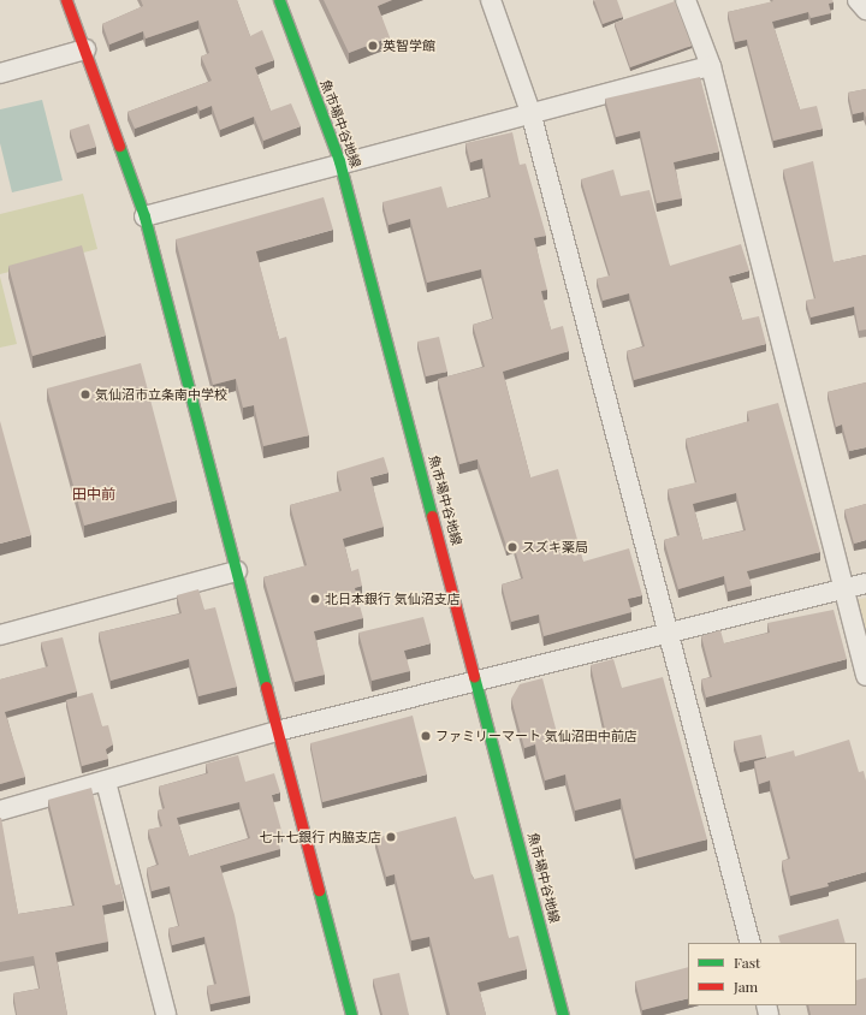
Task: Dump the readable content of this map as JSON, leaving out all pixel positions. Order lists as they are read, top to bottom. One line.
{"streets":{"street":["魚市場中谷地線"]},"districts":["田中前"],"places":["英智学館","気仙沼市立条南中学校","スズキ薬局","北日本銀行 気仙沼支店","ファミリーマート 気仙沼田中前店","七十七銀行 内脇支店"],"legend":["Fast","Jam"]}
